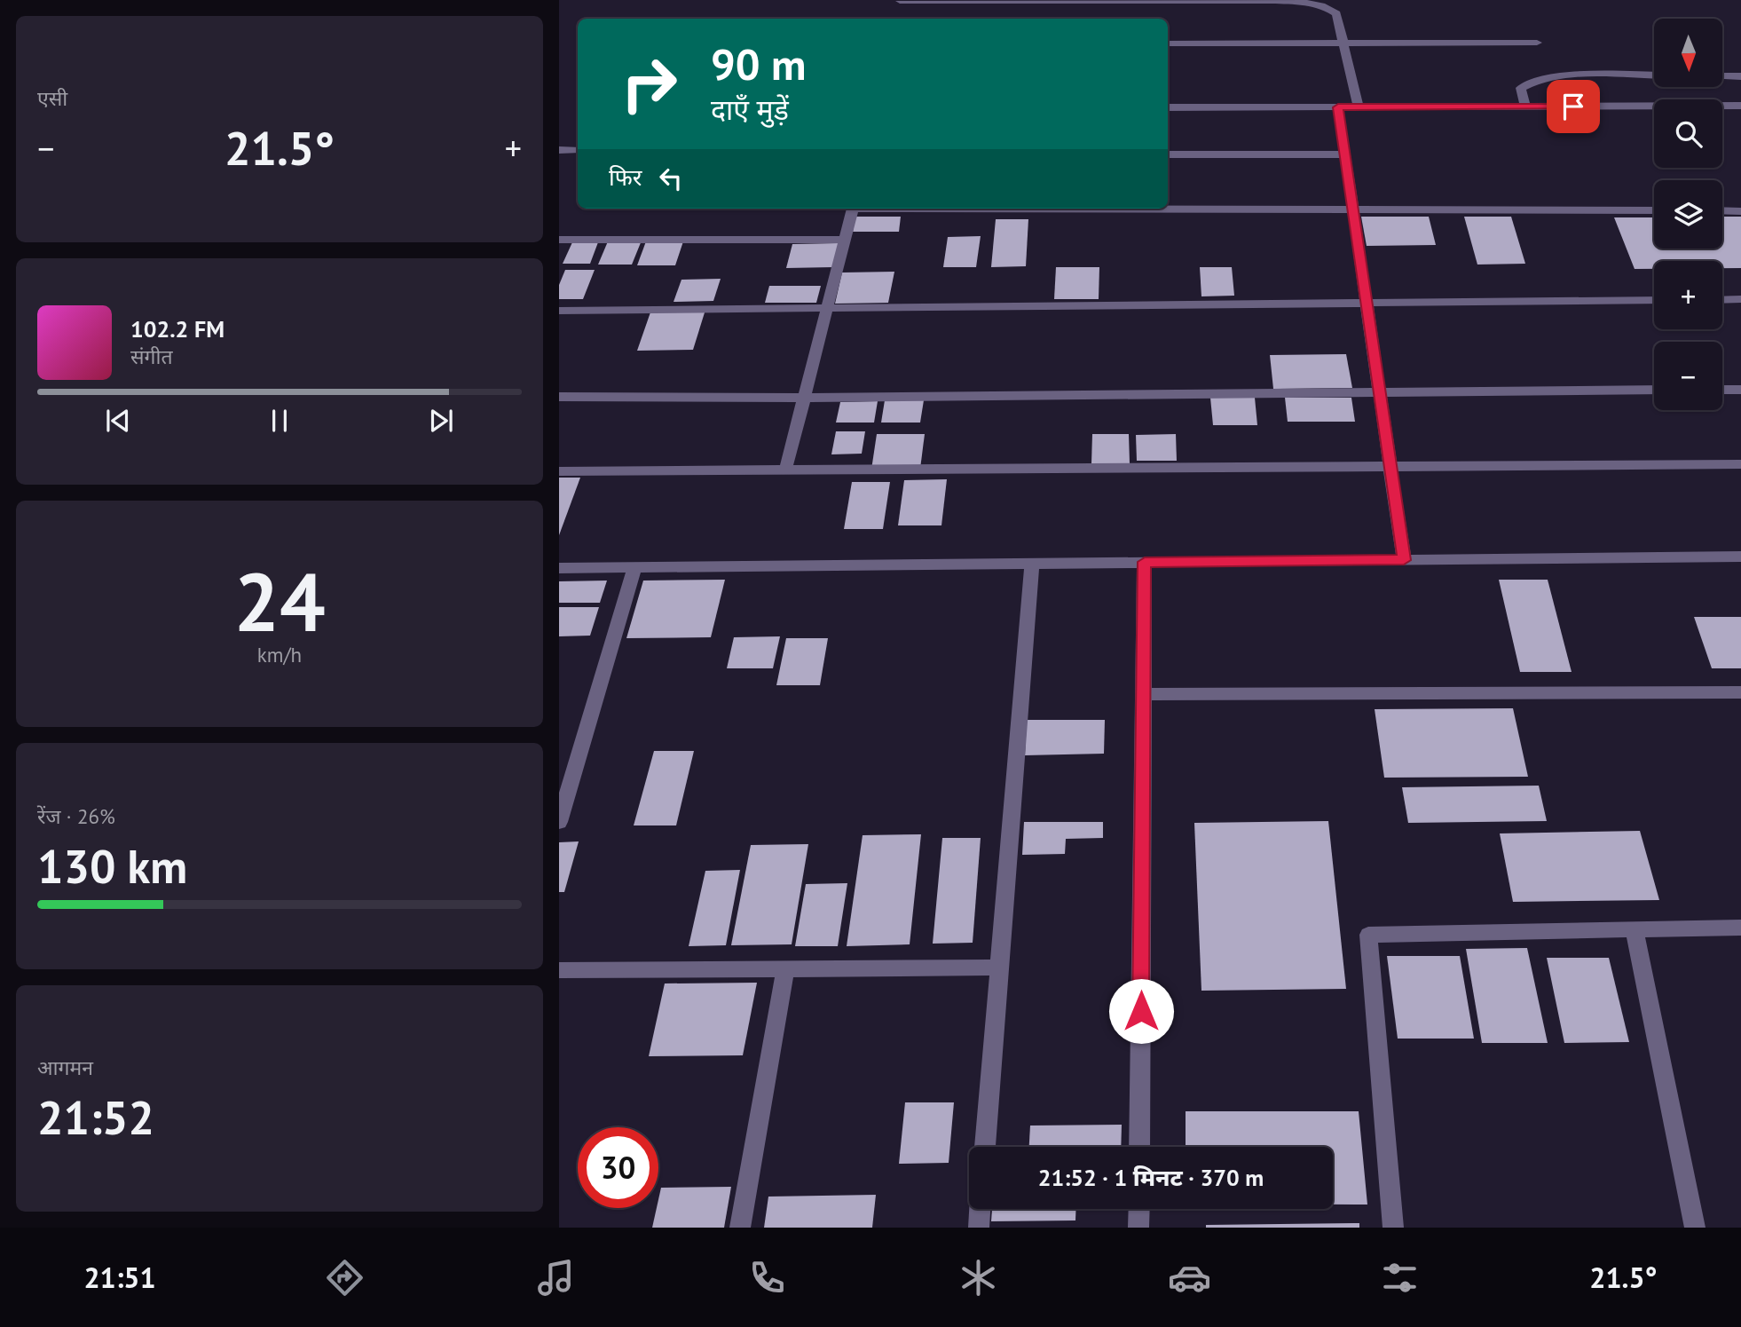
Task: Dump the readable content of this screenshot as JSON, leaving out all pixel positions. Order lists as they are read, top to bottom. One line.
{"north":"bottom","page":{"tile":["एसी",["24","km/h"],["रेंज · 26%","130 km"],["आगमन","21:52"]],"map_buttons":["+","−"],"turn":["90 m","दाएँ मुड़ें"],"heat":["−","21.5°","+"],"then":"फिर","song":["102.2 FM","संगीत"],"limit":"30","trip":"21:52 · 1 मिनट · 370 m","tabs":["21:51","21.5°"]}}
